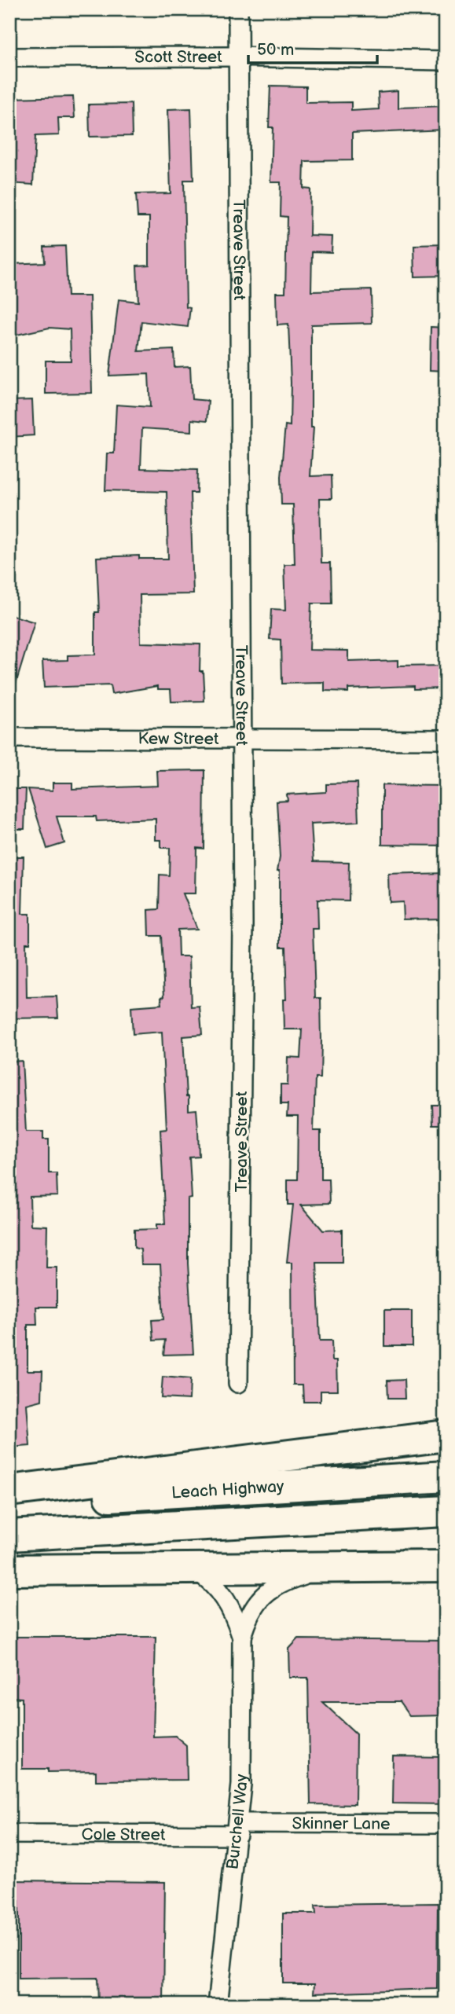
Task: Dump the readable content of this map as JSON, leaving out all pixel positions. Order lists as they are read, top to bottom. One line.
{"streets":{"highway":["Leach Highway"],"street":["Scott Street","Treave Street","Kew Street","Burchell Way","Skinner Lane","Cole Street"]},"crossings":[["Scott Street","Treave Street"],["Treave Street","Kew Street"],["Burchell Way","Skinner Lane"],["Burchell Way","Cole Street"],["Skinner Lane","Cole Street"]],"scale_bar":"50 m"}
